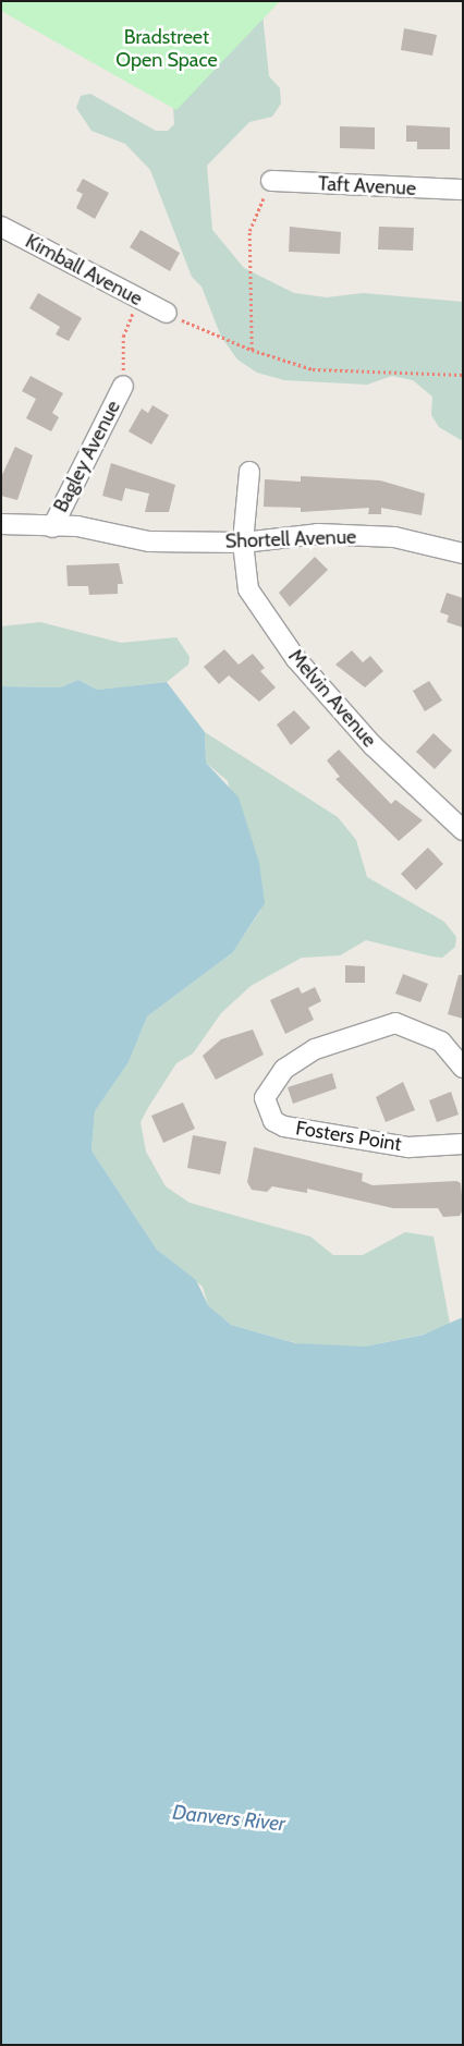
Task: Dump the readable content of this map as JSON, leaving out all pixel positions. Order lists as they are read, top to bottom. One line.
{"streets":{"street":["Taft Avenue","Kimball Avenue","Bagley Avenue","Shortell Avenue","Melvin Avenue","Fosters Point"]},"crossings":[["Bagley Avenue","Shortell Avenue"],["Shortell Avenue","Melvin Avenue"]],"water":["Danvers River"],"parks":["Bradstreet Open Space"]}
